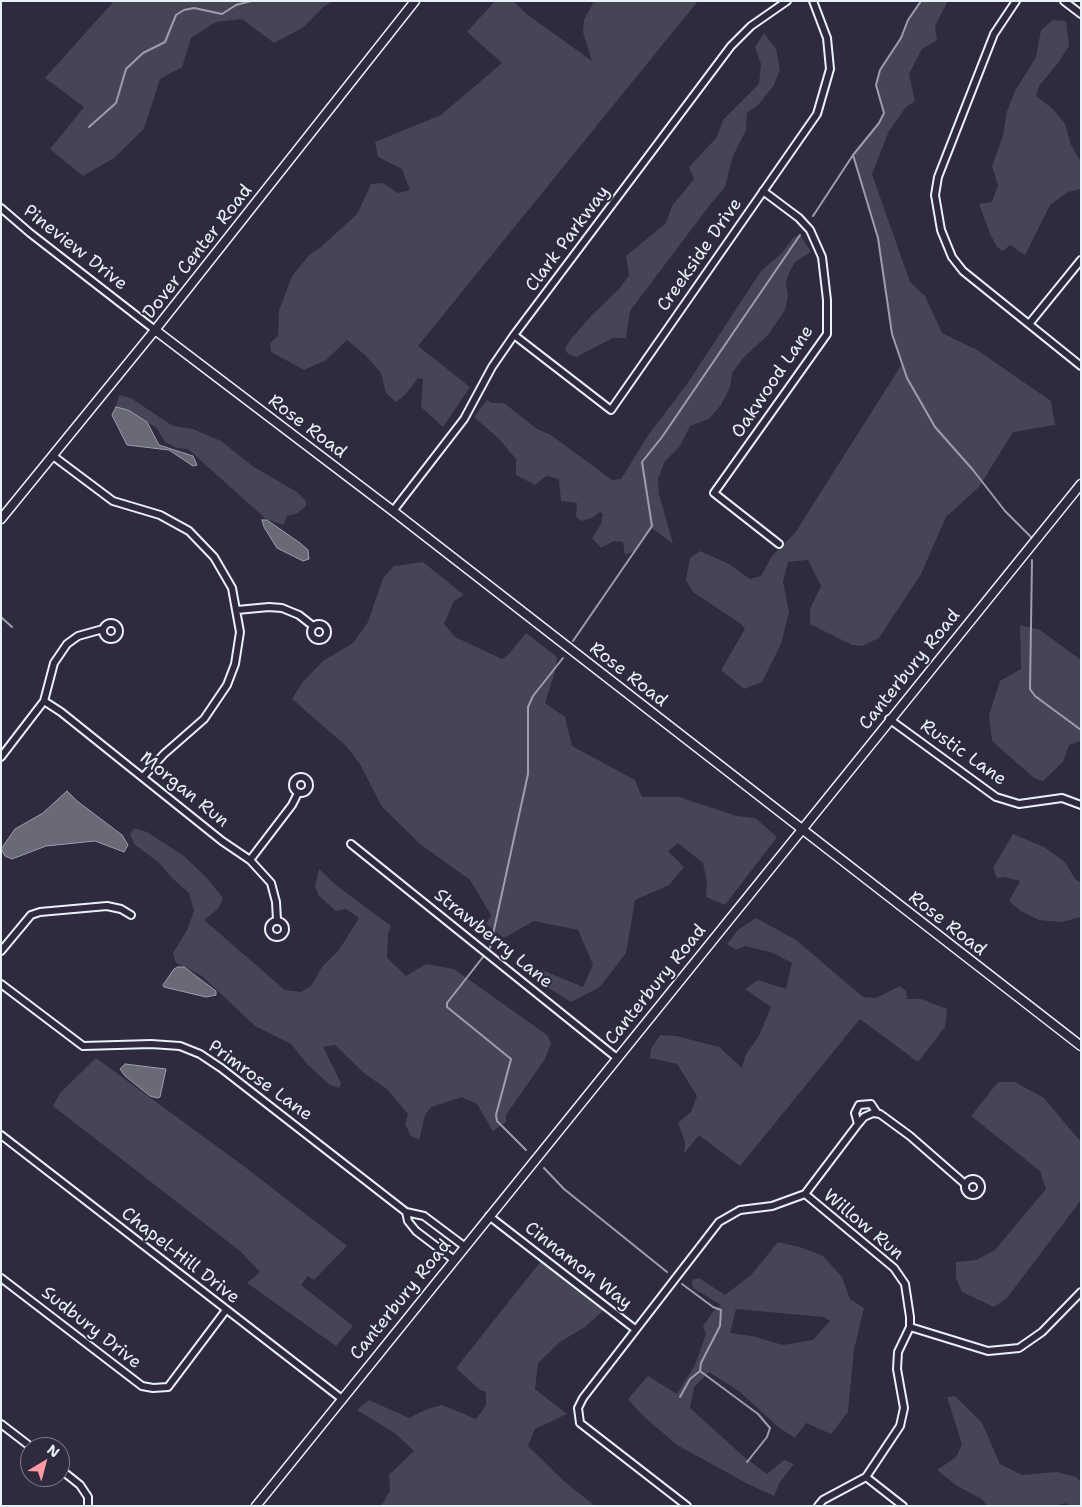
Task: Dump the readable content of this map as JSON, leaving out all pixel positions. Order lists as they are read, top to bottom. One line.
{"streets":{"street":["Clark Parkway","Pineview Drive","Dover Center Road","Creekside Drive","Oakwood Lane","Rose Road","Canterbury Road","Rustic Lane","Morgan Run","Strawberry Lane","Primrose Lane","Willow Run","Chapel-Hill Drive","Cinnamon Way","Sudbury Drive"]},"crossings":[["Clark Parkway","Creekside Drive"],["Clark Parkway","Rose Road"],["Pineview Drive","Dover Center Road"],["Pineview Drive","Rose Road"],["Dover Center Road","Rose Road"],["Creekside Drive","Oakwood Lane"],["Rose Road","Canterbury Road"],["Canterbury Road","Rustic Lane"],["Canterbury Road","Strawberry Lane"],["Canterbury Road","Primrose Lane"],["Canterbury Road","Chapel-Hill Drive"],["Canterbury Road","Cinnamon Way"],["Willow Run","Cinnamon Way"],["Chapel-Hill Drive","Sudbury Drive"]],"north":"top right"}
